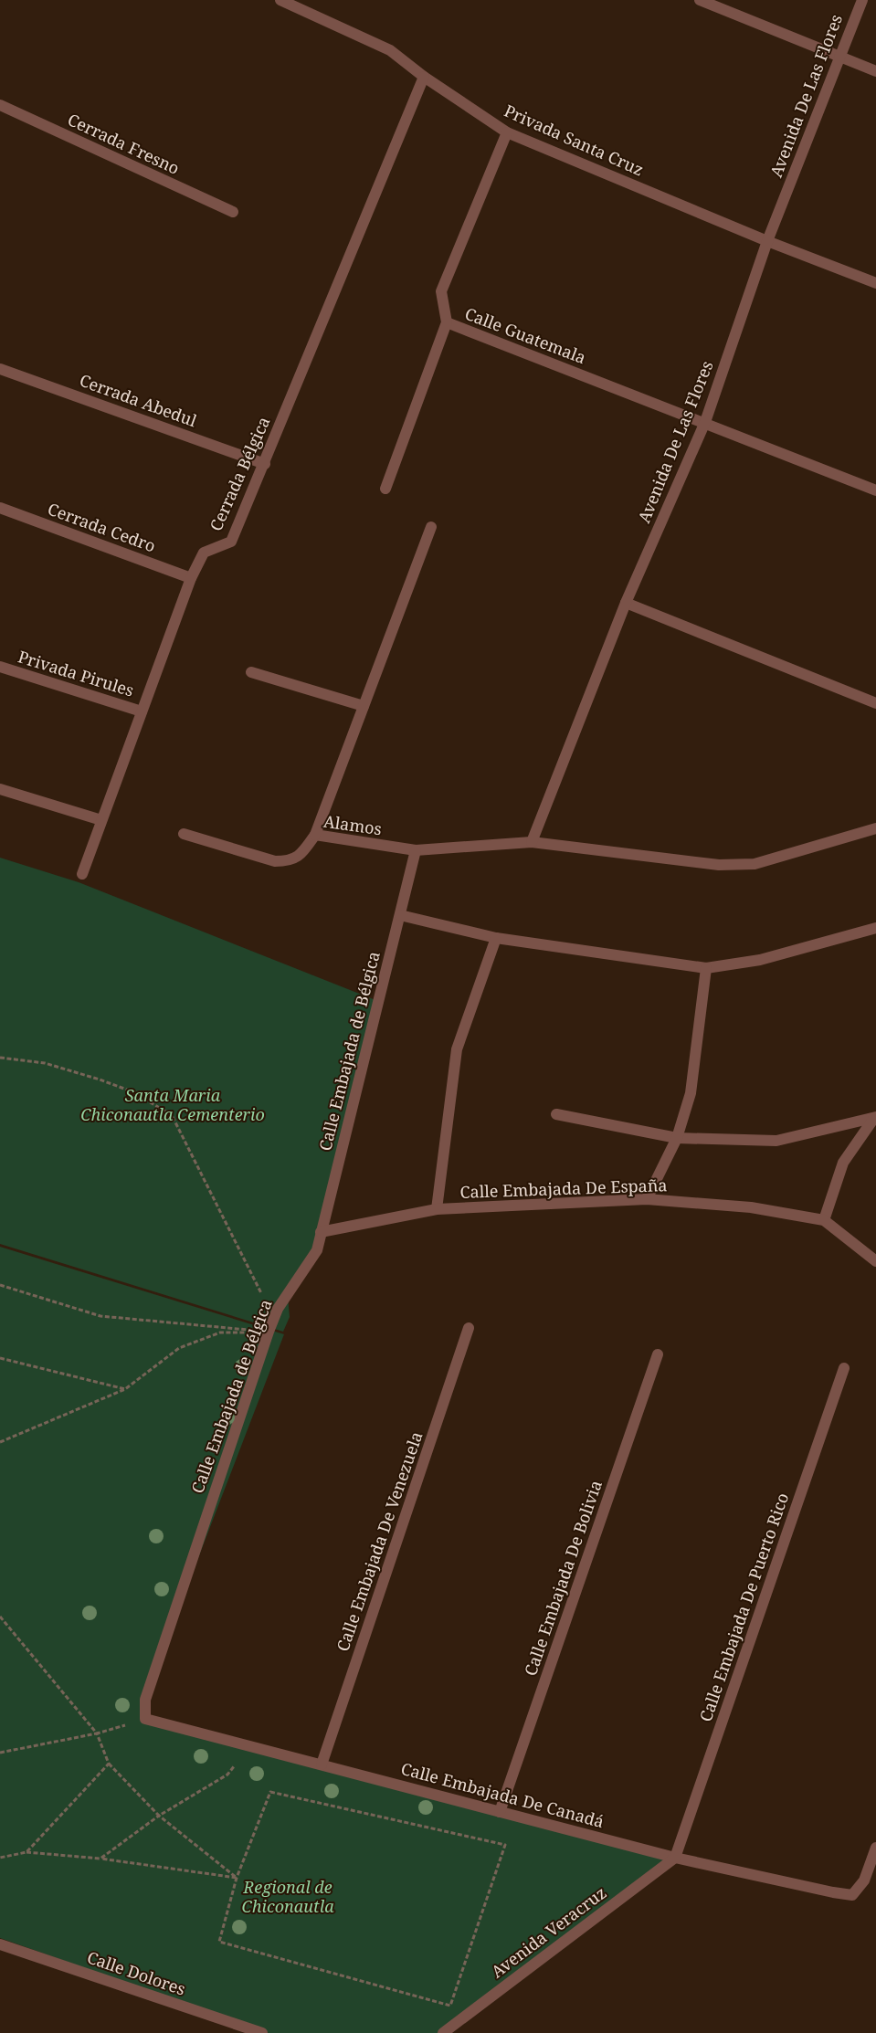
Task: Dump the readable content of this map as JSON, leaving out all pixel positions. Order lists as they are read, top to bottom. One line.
{"streets":{"street":["Avenida De Las Flores","Privada Santa Cruz","Cerrada Fresno","Calle Guatemala","Cerrada Abedul","Cerrada Bélgica","Cerrada Cedro","Privada Pirules","Alamos","Calle Embajada de Bélgica","Calle Embajada De España","Calle Embajada De Venezuela","Calle Embajada De Bolivia","Calle Embajada De Puerto Rico","Calle Embajada De Canadá","Avenida Veracruz","Calle Dolores"]},"crossings":[["Avenida De Las Flores","Privada Santa Cruz"],["Avenida De Las Flores","Calle Guatemala"],["Avenida De Las Flores","Alamos"],["Privada Santa Cruz","Calle Guatemala"],["Privada Santa Cruz","Cerrada Bélgica"],["Cerrada Abedul","Cerrada Bélgica"],["Cerrada Bélgica","Cerrada Cedro"],["Cerrada Bélgica","Privada Pirules"],["Alamos","Calle Embajada de Bélgica"],["Calle Embajada de Bélgica","Calle Embajada De España"],["Calle Embajada de Bélgica","Calle Embajada De Canadá"],["Calle Embajada De Venezuela","Calle Embajada De Canadá"],["Calle Embajada De Bolivia","Calle Embajada De Canadá"],["Calle Embajada De Puerto Rico","Calle Embajada De Canadá"],["Calle Embajada De Puerto Rico","Avenida Veracruz"],["Calle Embajada De Canadá","Avenida Veracruz"]],"parks":["Santa Maria Chiconautla Cementerio","Regional de Chiconautla"]}
